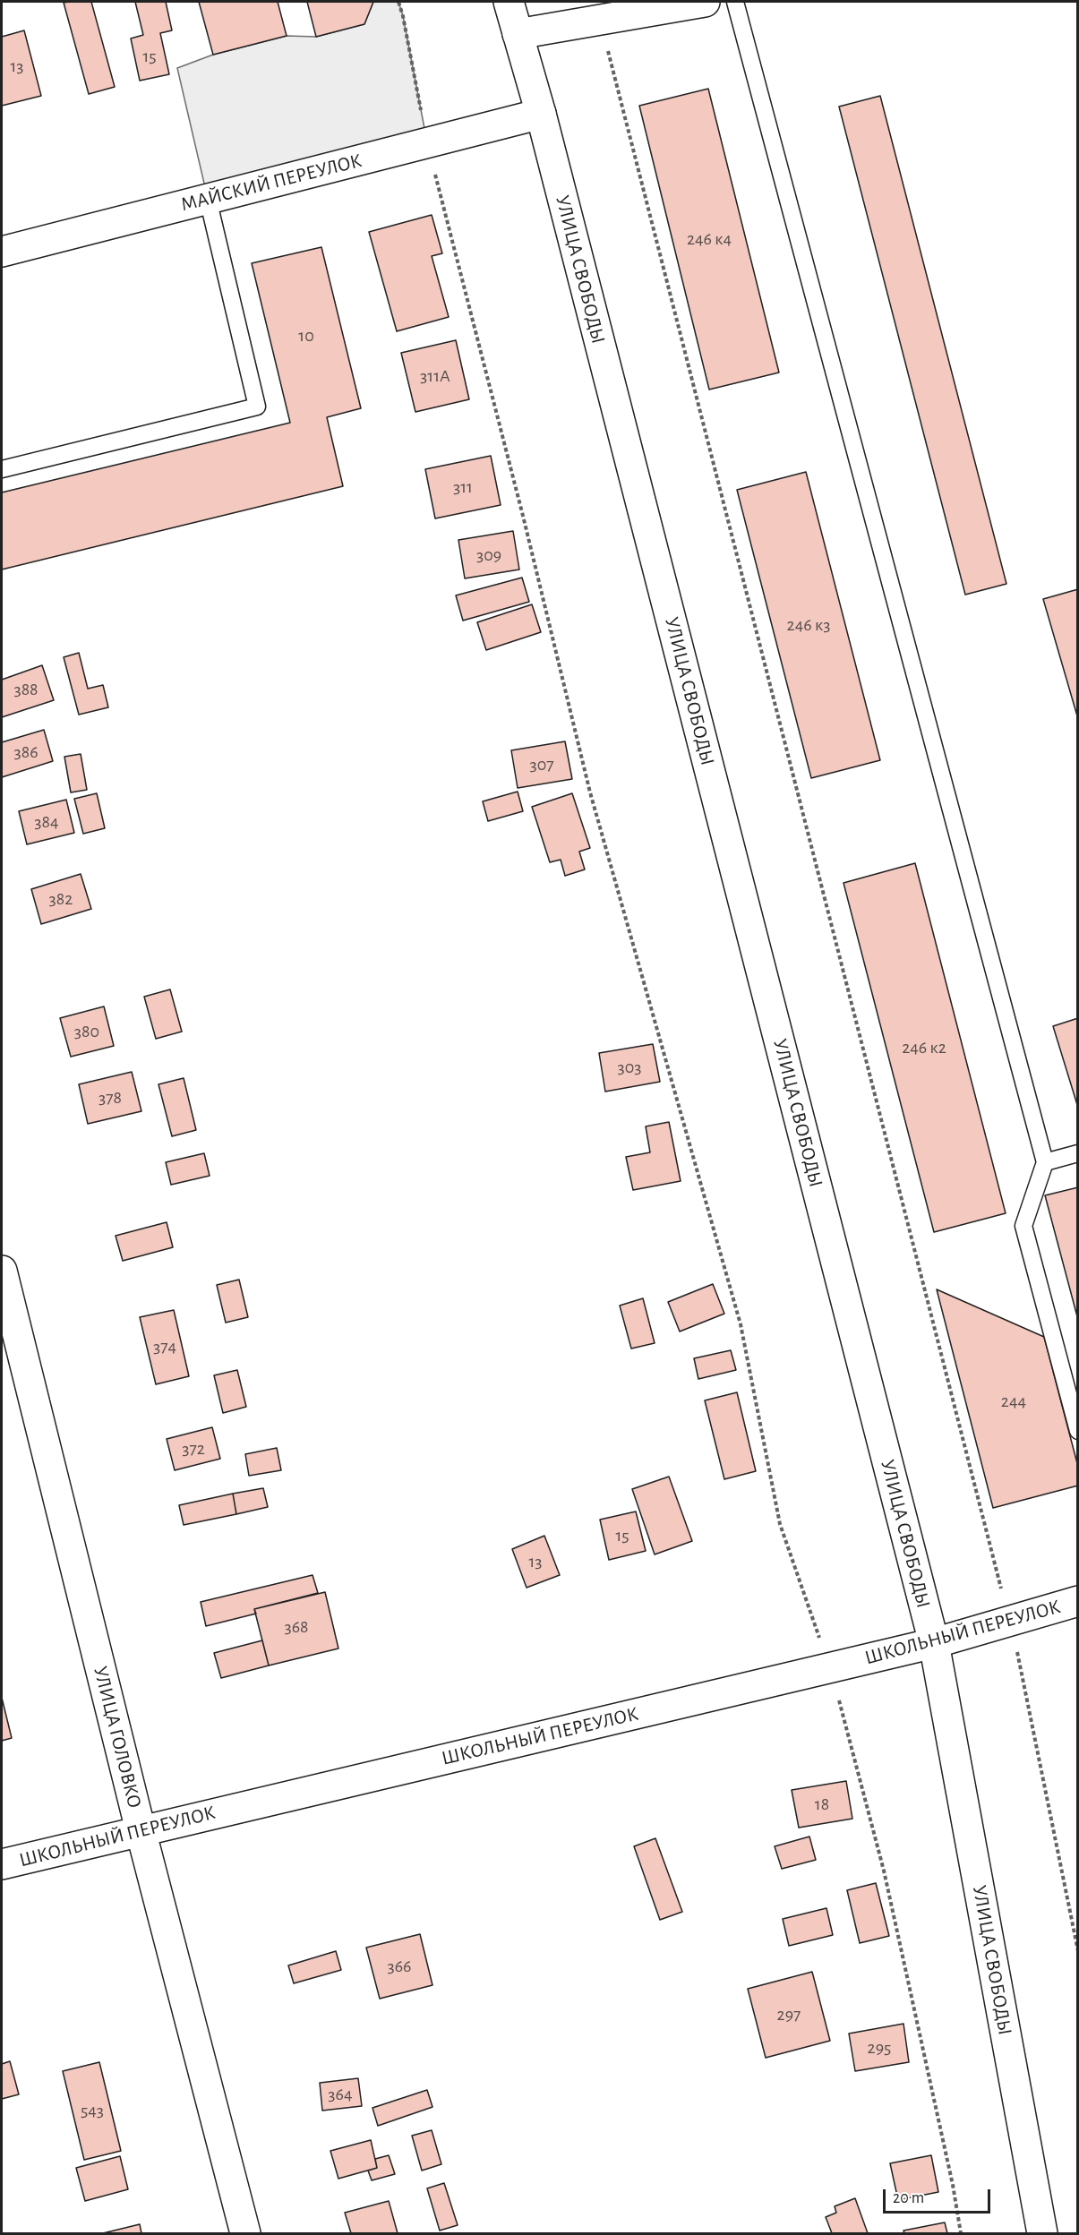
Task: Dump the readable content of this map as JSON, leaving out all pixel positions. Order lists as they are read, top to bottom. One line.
{"streets":{"street":["МАЙСКИЙ ПЕРЕУЛОК","УЛИЦА СВОБОДЫ","ШКОЛЬНЫЙ ПЕРЕУЛОК","УЛИЦА ГОЛОВКО"]},"crossings":[["МАЙСКИЙ ПЕРЕУЛОК","УЛИЦА СВОБОДЫ"],["УЛИЦА СВОБОДЫ","ШКОЛЬНЫЙ ПЕРЕУЛОК"],["ШКОЛЬНЫЙ ПЕРЕУЛОК","УЛИЦА ГОЛОВКО"]],"house_numbers":["15","13","246 к4","10","311А","311","309","246 к3","388","386","307","384","382","380","246 к2","303","378","374","244","372","15","13","368","18","366","297","295","364","543"],"scale_bar":"20 m"}
